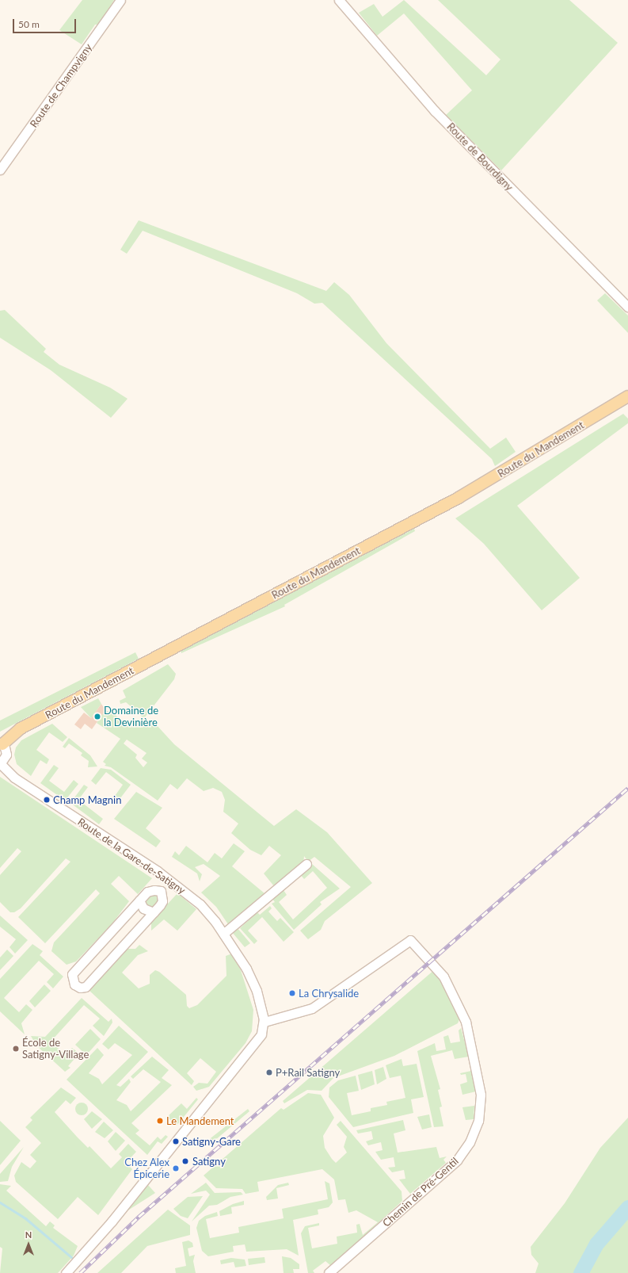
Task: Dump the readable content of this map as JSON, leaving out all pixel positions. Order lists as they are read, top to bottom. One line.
{"streets":{"main road":["Route du Mandement"],"street":["Route de Champvigny","Route de Bourdigny","Route de la Gare-de-Satigny","Chemin de Pré-Gentil"]},"crossings":[["Route de la Gare-de-Satigny","Chemin de Pré-Gentil"]],"places":["Domaine de la Devinière","Champ Magnin","La Chrysalide","École de Satigny-Village","P+Rail Satigny","Le Mandement","Satigny-Gare","Satigny","Chez Alex Épicerie"],"scale_bar":"50 m","north":"top"}
